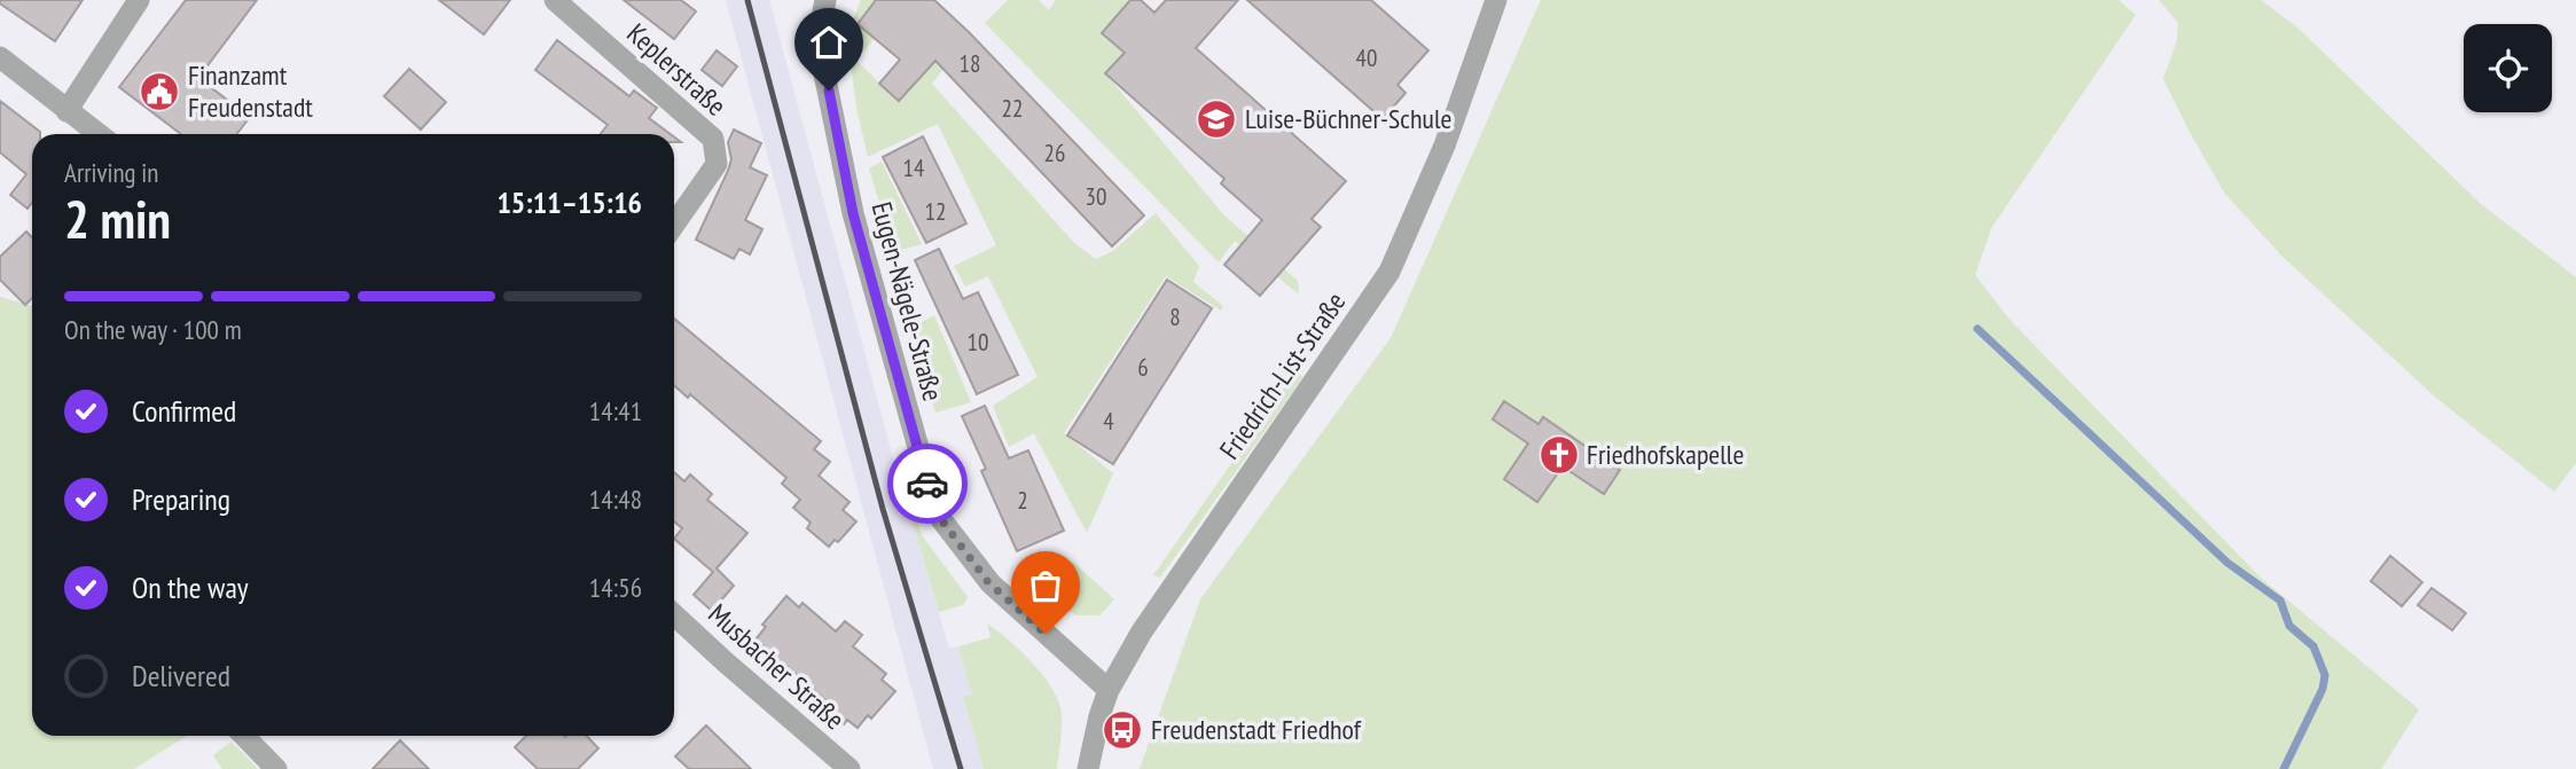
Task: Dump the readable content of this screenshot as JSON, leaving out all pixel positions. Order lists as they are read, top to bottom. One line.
{"streets":{"street":["Keplerstraße","Eugen-Nägele-Straße","Friedrich-List-Straße","Musbacher Straße"]},"crossings":[["Eugen-Nägele-Straße","Friedrich-List-Straße"]],"places":{"public building":["Finanzamt Freudenstadt"],"school or university":["Luise-Büchner-Schule"],"church":["Friedhofskapelle"],"bus stop":["Freudenstadt Friedhof"]},"house_numbers":["40","18","22","26","14","30","12","8","10","6","4","2"],"page":{"heading":["2 min","Arriving in","15:11–15:16"],"bar":"On the way · 100 m","list":[["Confirmed","14:41"],["Preparing","14:48"],["On the way","14:56"],"Delivered"]}}
